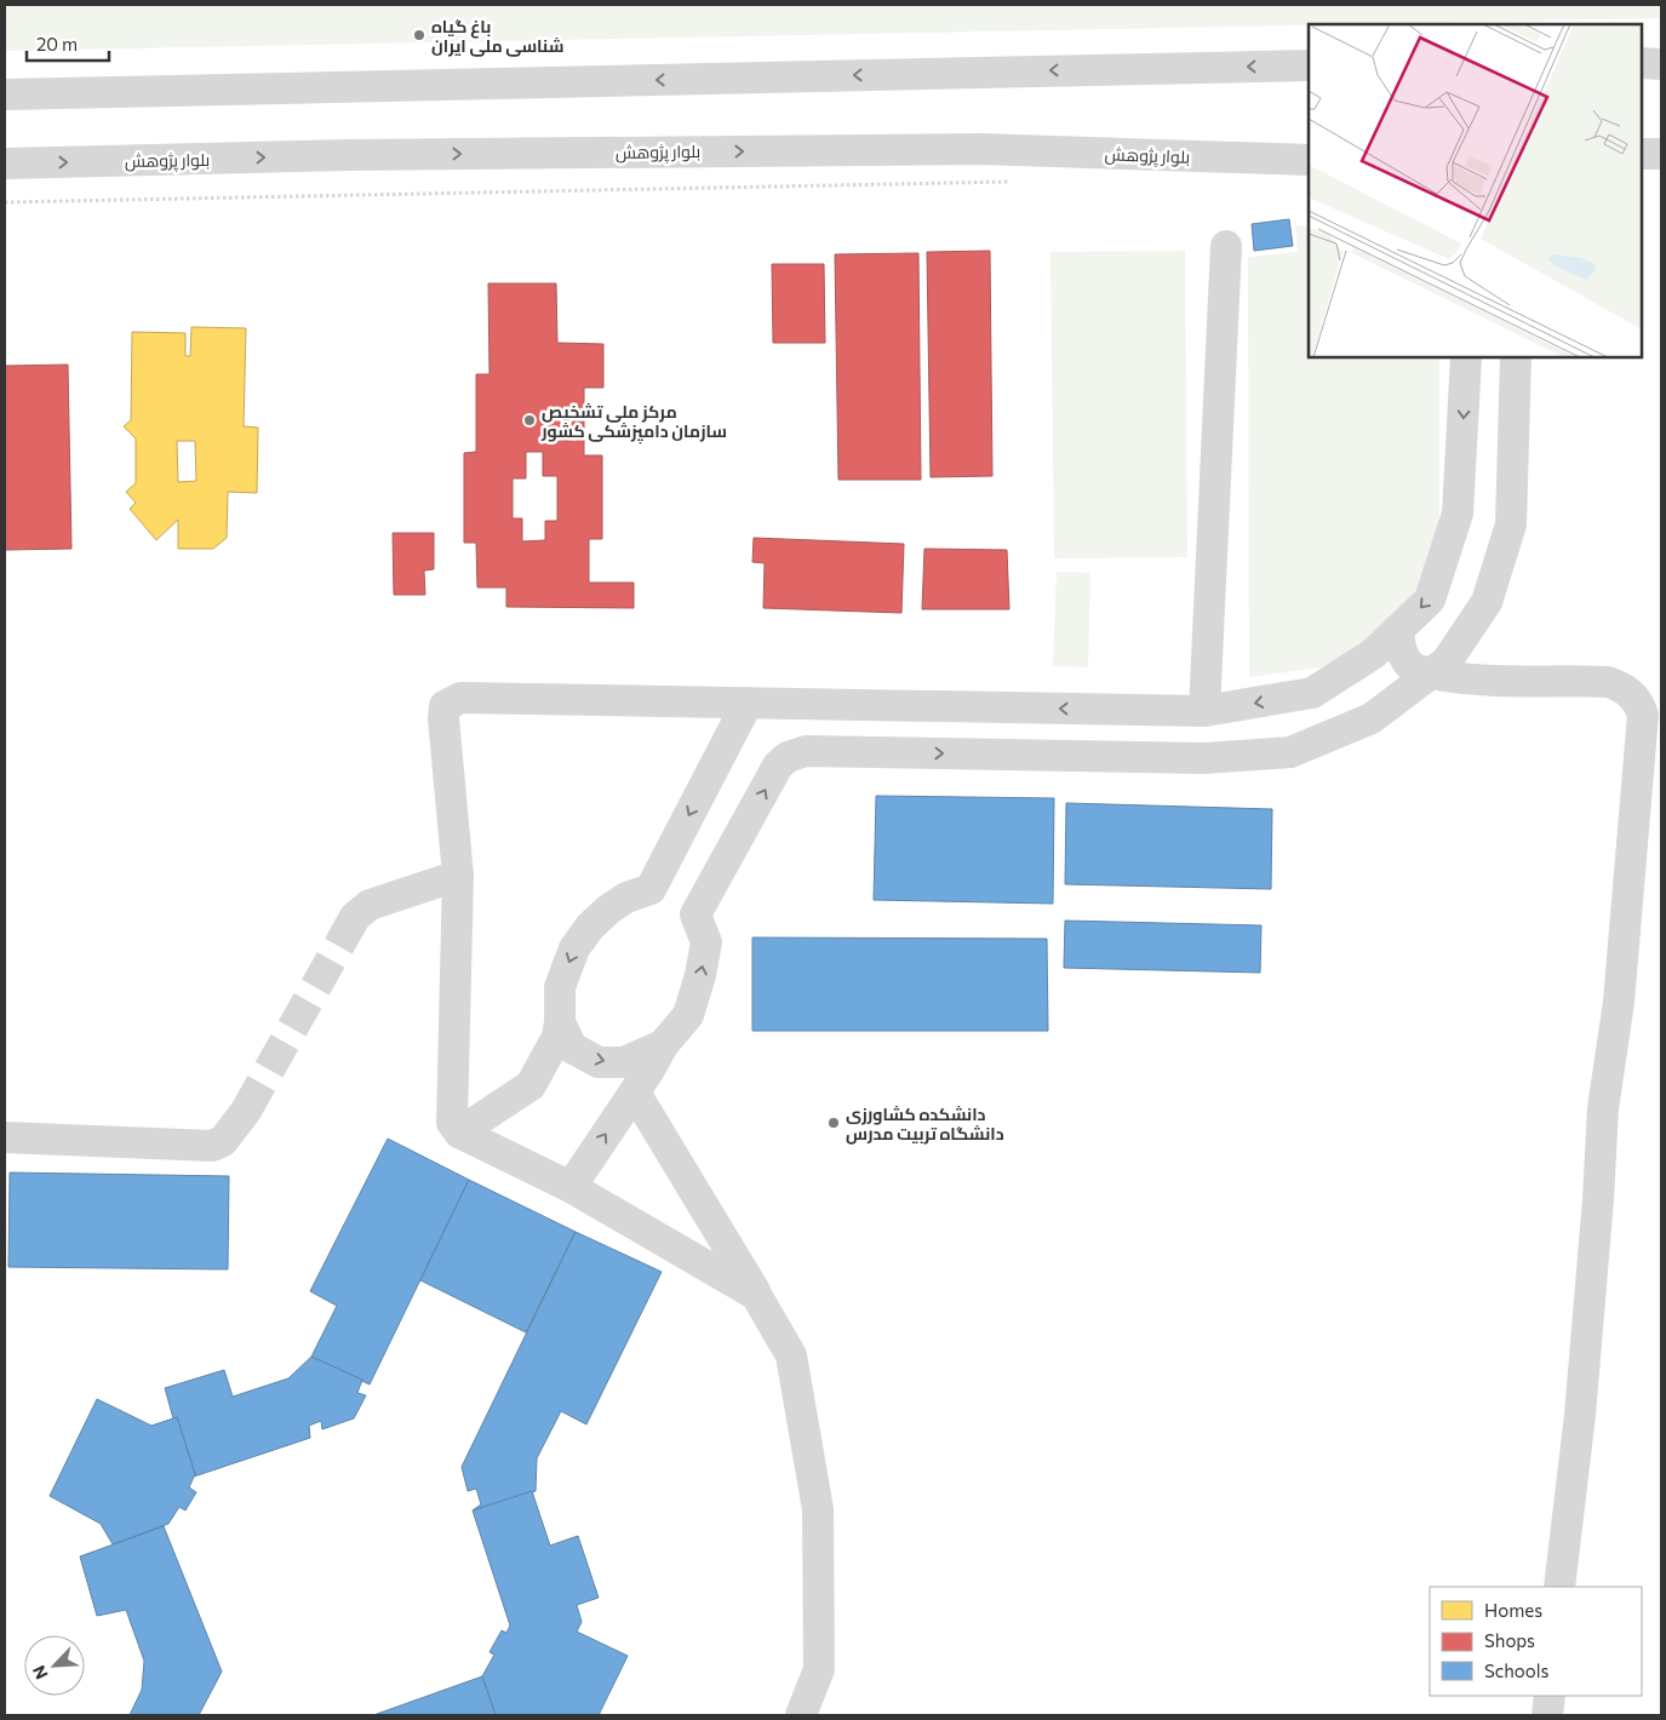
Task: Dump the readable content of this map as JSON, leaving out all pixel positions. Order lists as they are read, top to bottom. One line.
{"streets":{"street":["بلوار پژوهش"]},"places":["باغ گیاه‌ شناسی ملی ایران","مرکز ملی تشخیص سازمان دامپزشکی کشور","دانشکده کشاورزی دانشگاه تربیت مدرس"],"legend":["Homes","Shops","Schools"],"scale_bar":"20 m","north":"bottom left"}
